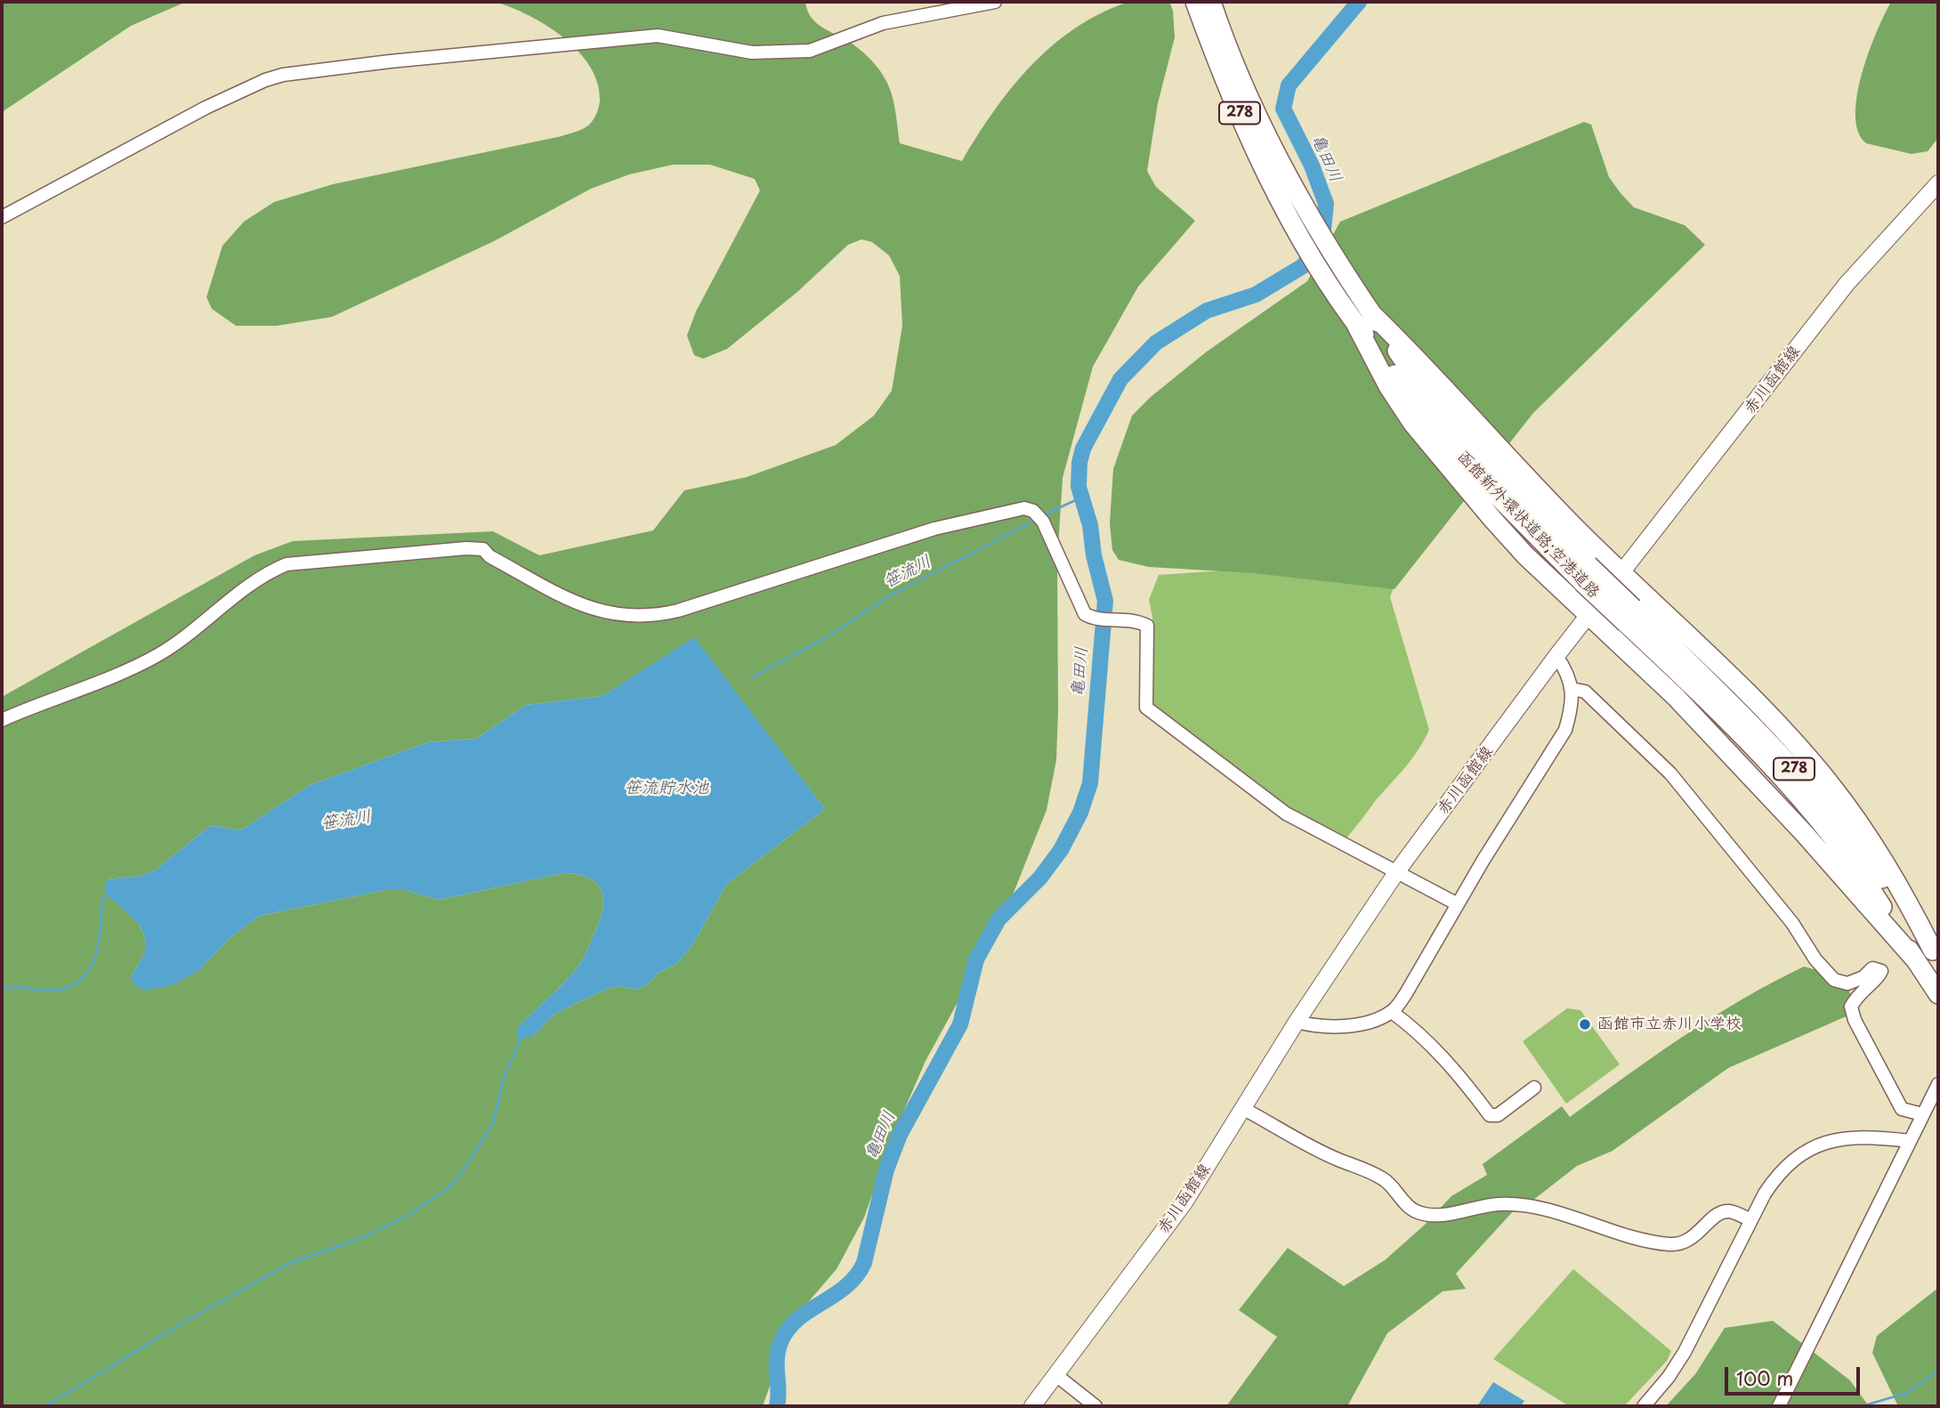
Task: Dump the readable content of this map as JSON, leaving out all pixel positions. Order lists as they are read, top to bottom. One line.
{"streets":{"highway":["278","函館新外環状道路;空港道路"],"main road":["赤川函館線"]},"water":["亀田川","笹流川","笹流貯水池"],"places":["函館市立赤川小学校"],"scale_bar":"100 m"}
